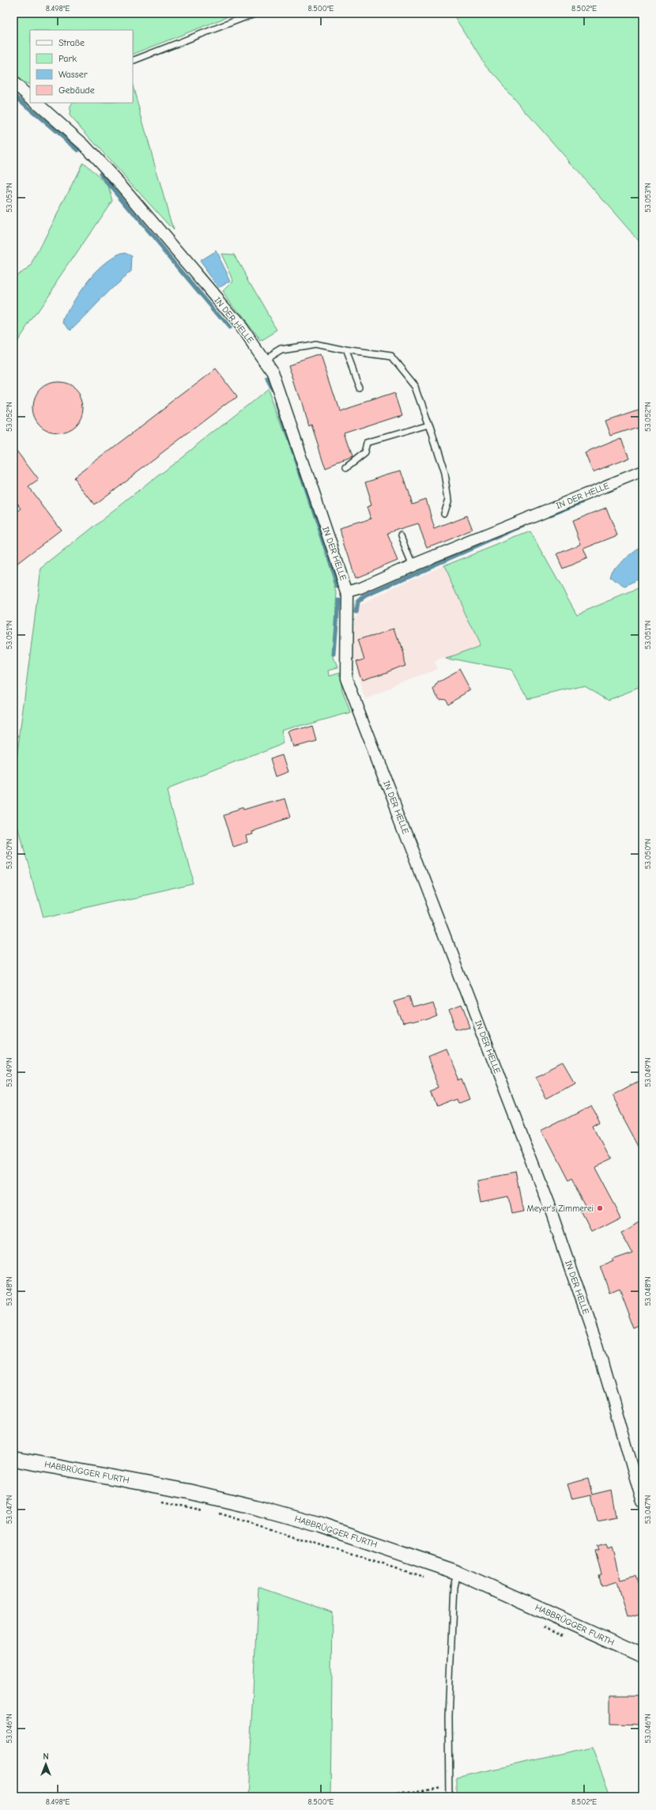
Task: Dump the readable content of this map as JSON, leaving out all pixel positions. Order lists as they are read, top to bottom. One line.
{"streets":{"street":["IN DER HELLE","HABBRÜGGER FURTH"]},"places":["Meyer's Zimmerei"],"legend":["Straße","Park","Wasser","Gebäude"],"north":"top","coordinates":["8.498°E","8.500°E","8.502°E","53.053°N","53.052°N","53.051°N","53.050°N","53.049°N","53.048°N","53.047°N","53.046°N"]}
